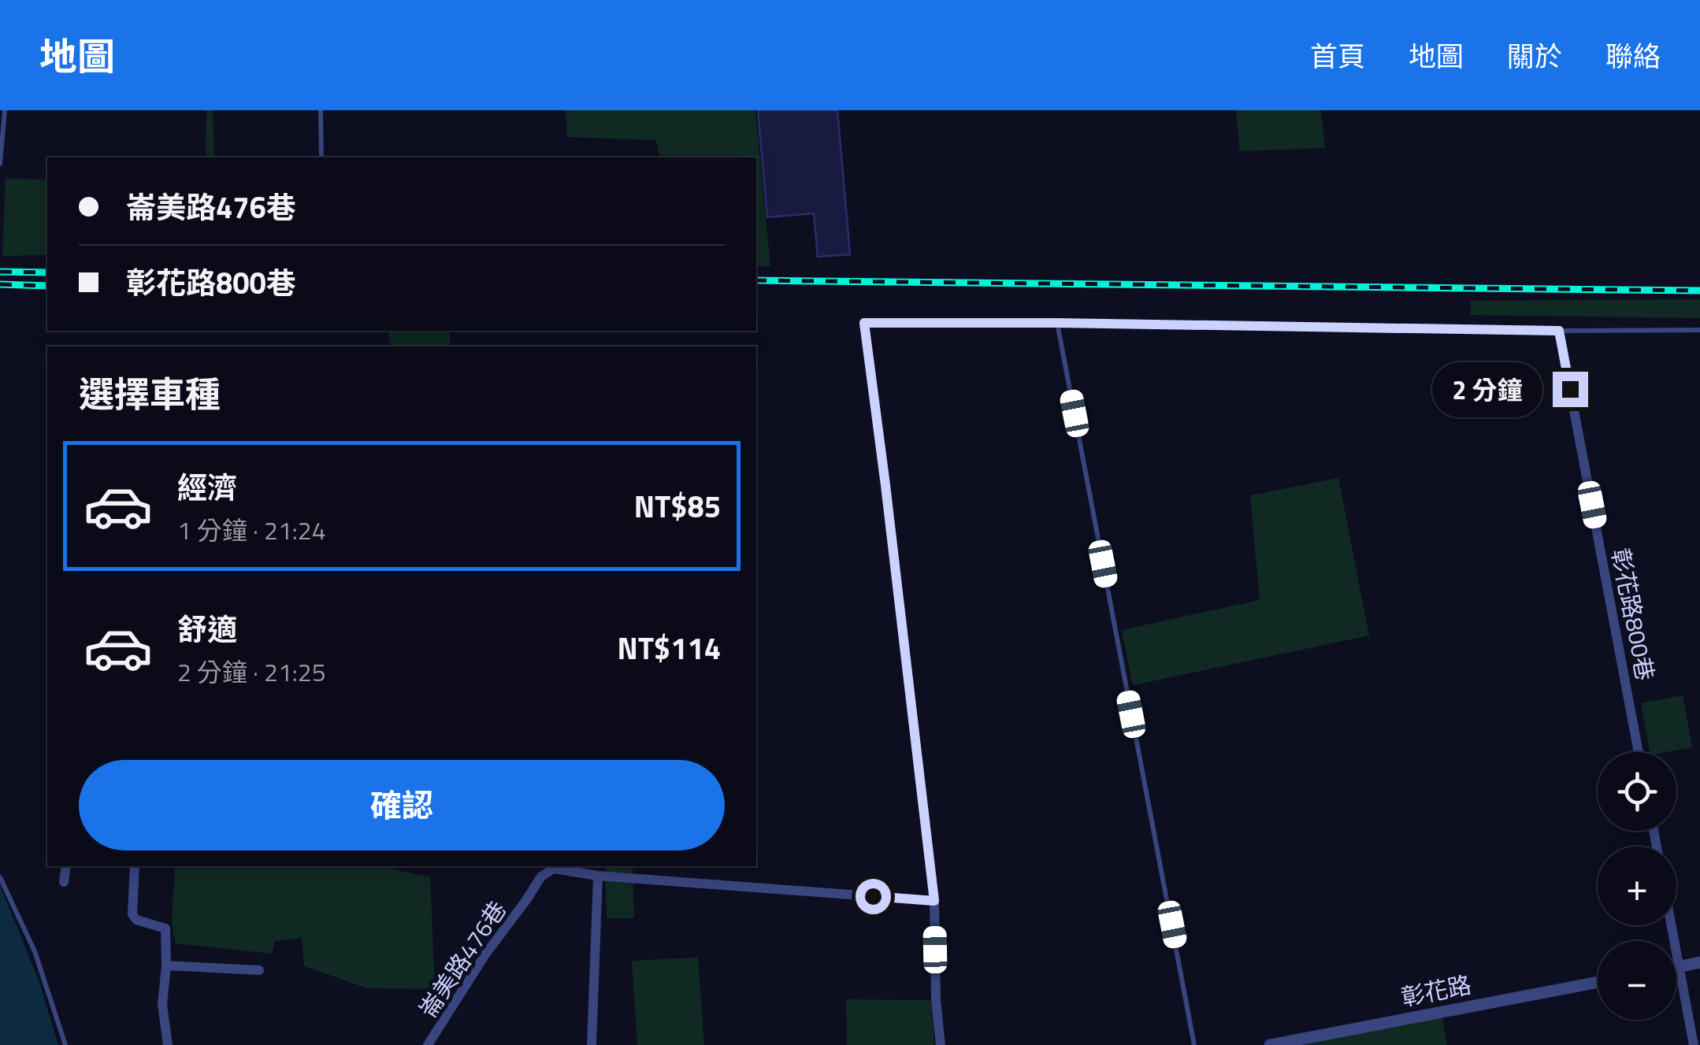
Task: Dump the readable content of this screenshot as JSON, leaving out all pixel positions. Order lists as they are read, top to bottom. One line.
{"streets":{"street":["彰花路800巷","崙美路476巷","彰花路"]},"page":{"header":"地圖","nav":["首頁","地圖","關於","聯絡"],"banner":["崙美路476巷","彰花路800巷"],"heading":"選擇車種","bubble":"2 分鐘","list":[{"name":"經濟","note":"1 分鐘 · 21:24","value":"NT$85"},{"name":"舒適","note":"2 分鐘 · 21:25","value":"NT$114"}],"buttons":"確認","map_buttons":["+","−"]}}
